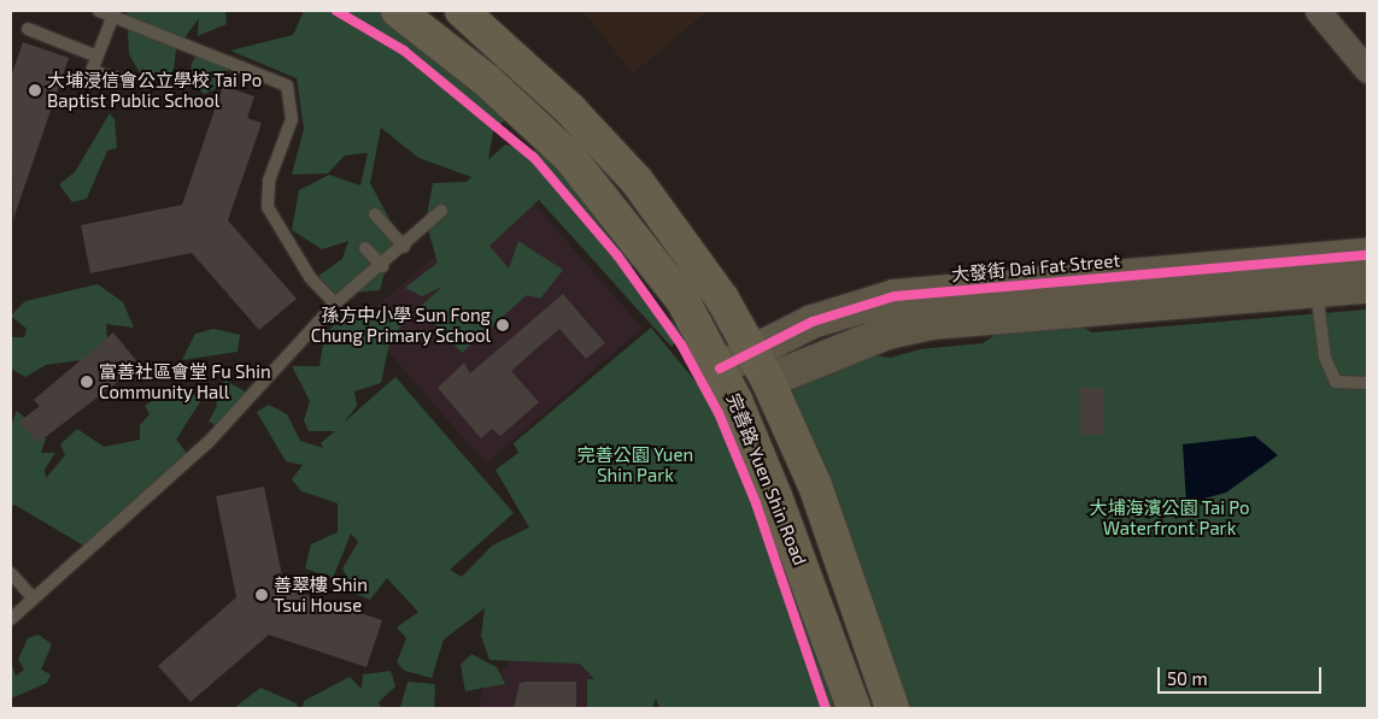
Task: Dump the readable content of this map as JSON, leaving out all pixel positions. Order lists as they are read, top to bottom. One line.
{"streets":{"main road":["完善路 Yuen Shin Road"],"street":["大發街 Dai Fat Street"]},"crossings":[["大發街 Dai Fat Street","完善路 Yuen Shin Road"]],"parks":["完善公園 Yuen Shin Park","大埔海濱公園 Tai Po Waterfront Park"],"places":["大埔浸信會公立學校 Tai Po Baptist Public School","孫方中小學 Sun Fong Chung Primary School","富善社區會堂 Fu Shin Community Hall","善翠樓 Shin Tsui House"],"scale_bar":"50 m"}
